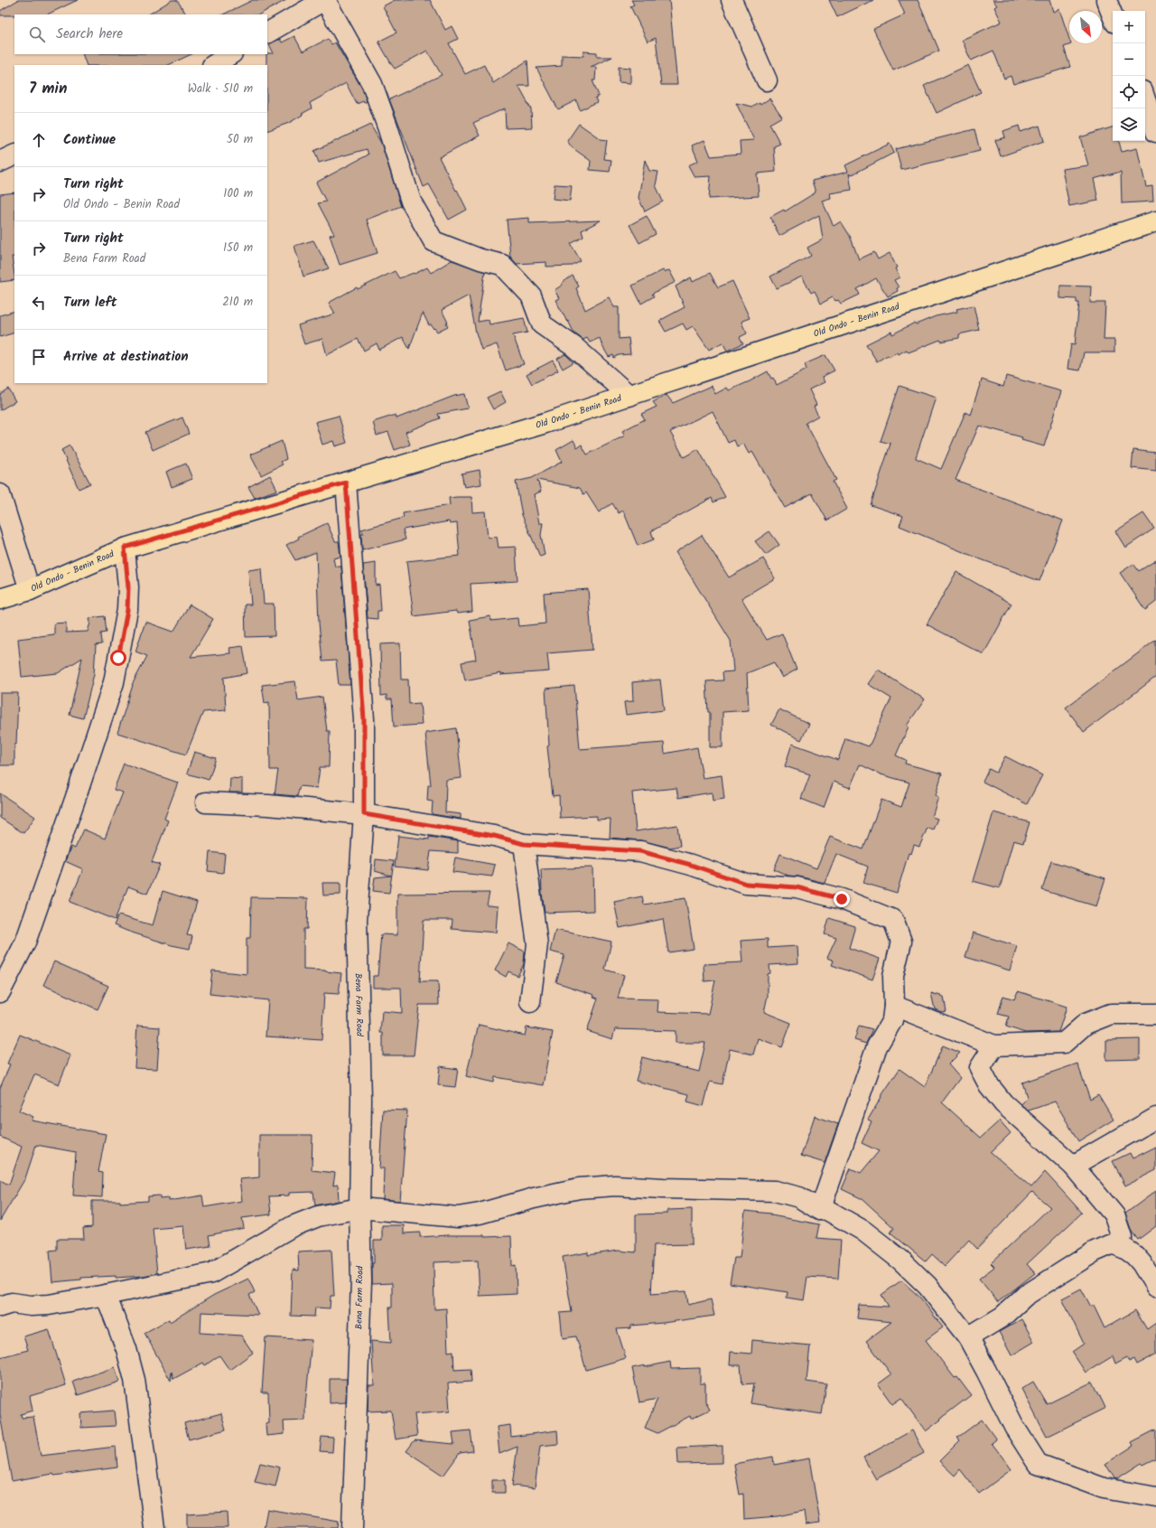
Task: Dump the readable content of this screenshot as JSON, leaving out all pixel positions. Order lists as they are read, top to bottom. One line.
{"streets":{"main road":["Old Ondo - Benin Road"],"street":["Bena Farm Road"]},"crossings":[["Old Ondo - Benin Road","Bena Farm Road"]],"north":"bottom right","page":{"map_buttons":["+","−"],"search":"Search here","heading":["7 min","Walk · 510 m"],"list":[["Continue","50 m"],["Turn right","Old Ondo - Benin Road","100 m"],["Turn right","Bena Farm Road","150 m"],["Turn left","210 m"],"Arrive at destination"]}}
